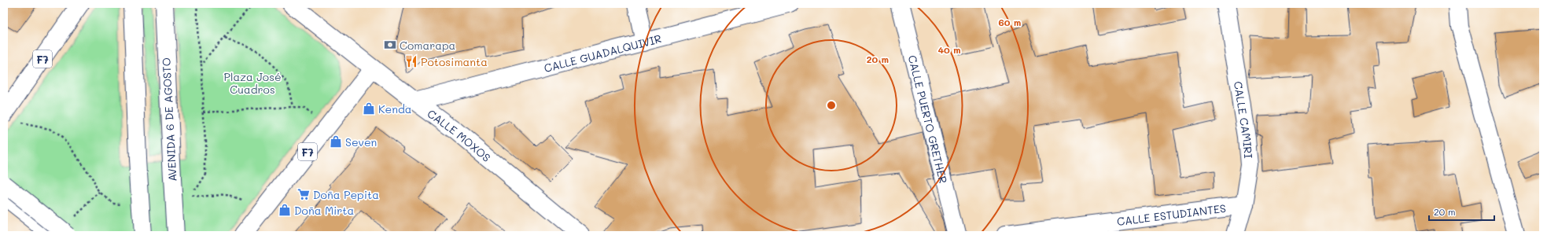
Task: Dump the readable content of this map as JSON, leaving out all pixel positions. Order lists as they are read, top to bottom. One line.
{"streets":{"street":["CALLE GUADALQUIVIR","F7","AVENIDA 6 DE AGOSTO","CALLE PUERTO GRETHER","CALLE CAMIRI","CALLE MOXOS","CALLE ESTUDIANTES"]},"crossings":[["CALLE GUADALQUIVIR","CALLE MOXOS"],["F7","CALLE MOXOS"],["CALLE CAMIRI","CALLE ESTUDIANTES"]],"parks":["Plaza José Cuadros"],"places":{"bank":["Comarapa"],"restaurant":["Potosimanta"],"shop":["Kenda","Seven","Doña Mirta"],"supermarket":["Doña Pepita"]},"scale_bar":"20 m","rings":["60 m","40 m","20 m"]}
